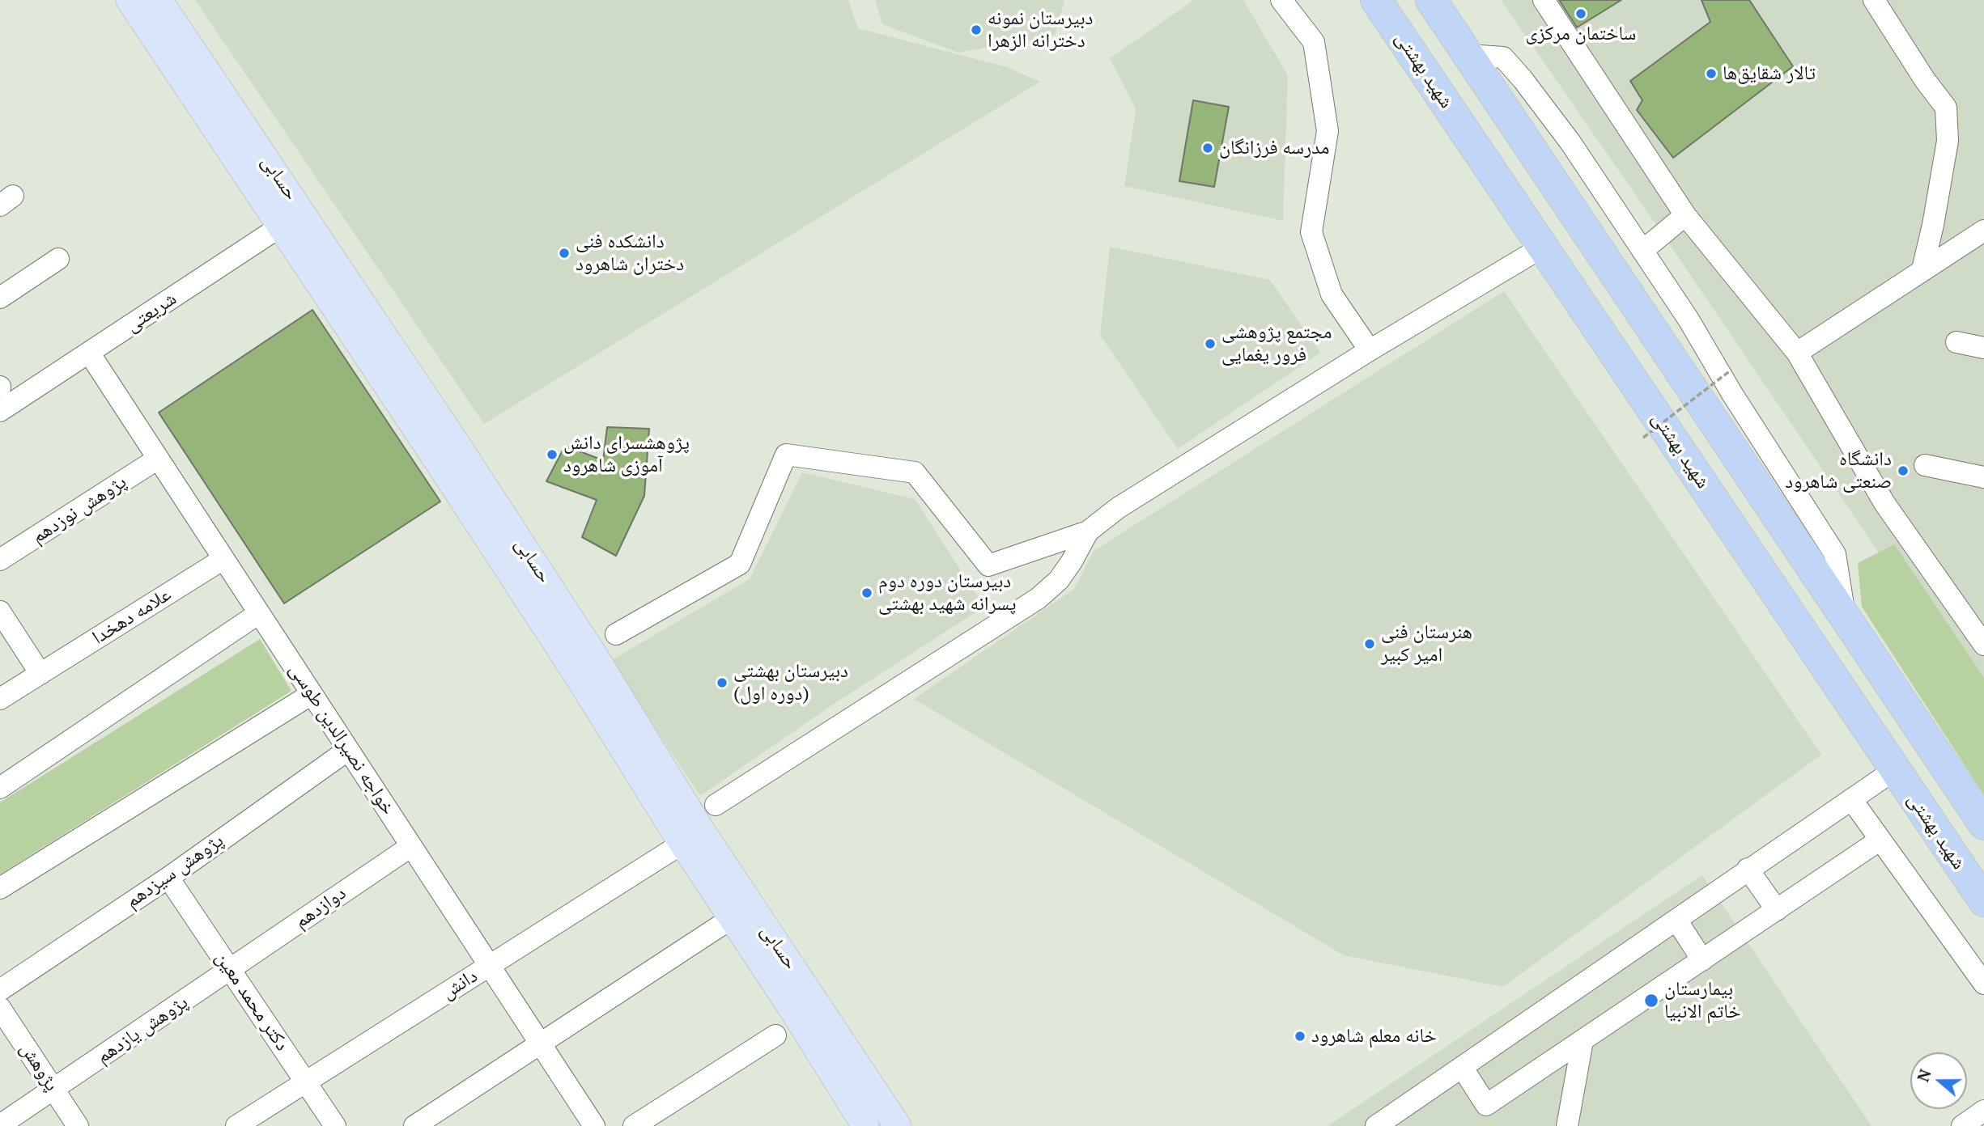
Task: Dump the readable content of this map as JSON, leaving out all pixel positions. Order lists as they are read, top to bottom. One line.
{"streets":{"highway":["شهید بهشتی"],"main road":["حسابی"],"street":["شریعتی","پژوهش نوزدهم","علامه دهخدا","خواجه نصیرالدین طوسی","پژوهش سیزدهم","دوازدهم","دانش","دکتر محمد معین","پژوهش یازدهم","پژوهش"]},"crossings":[["حسابی","شریعتی"],["حسابی","دانش"],["شریعتی","خواجه نصیرالدین طوسی"],["پژوهش نوزدهم","خواجه نصیرالدین طوسی"],["علامه دهخدا","خواجه نصیرالدین طوسی"],["خواجه نصیرالدین طوسی","پژوهش سیزدهم"],["خواجه نصیرالدین طوسی","دوازدهم"],["خواجه نصیرالدین طوسی","دانش"],["پژوهش سیزدهم","دکتر محمد معین"],["دوازدهم","دکتر محمد معین"],["دوازدهم","پژوهش یازدهم"],["دانش","دکتر محمد معین"],["دکتر محمد معین","پژوهش یازدهم"],["پژوهش یازدهم","پژوهش"]],"places":["ساختمان مرکزی","دبیرستان نمونه دخترانه الزهرا","تالار شقایق‌‌ها","مدرسه فرزانگان","دانشکده فنی دختران شاهرود","مجتمع پژوهشی فرور یغمایی","پژوهشسرای دانش آموزی شاهرود","دانشگاه صنعتی شاهرود","دبیرستان دوره دوم پسرانه شهید بهشتی","هنرستان فنی امیر کبیر","دبیرستان بهشتی (دوره اول)","بیمارستان خاتم الانبیا","خانه معلم شاهرود"],"north":"left"}
